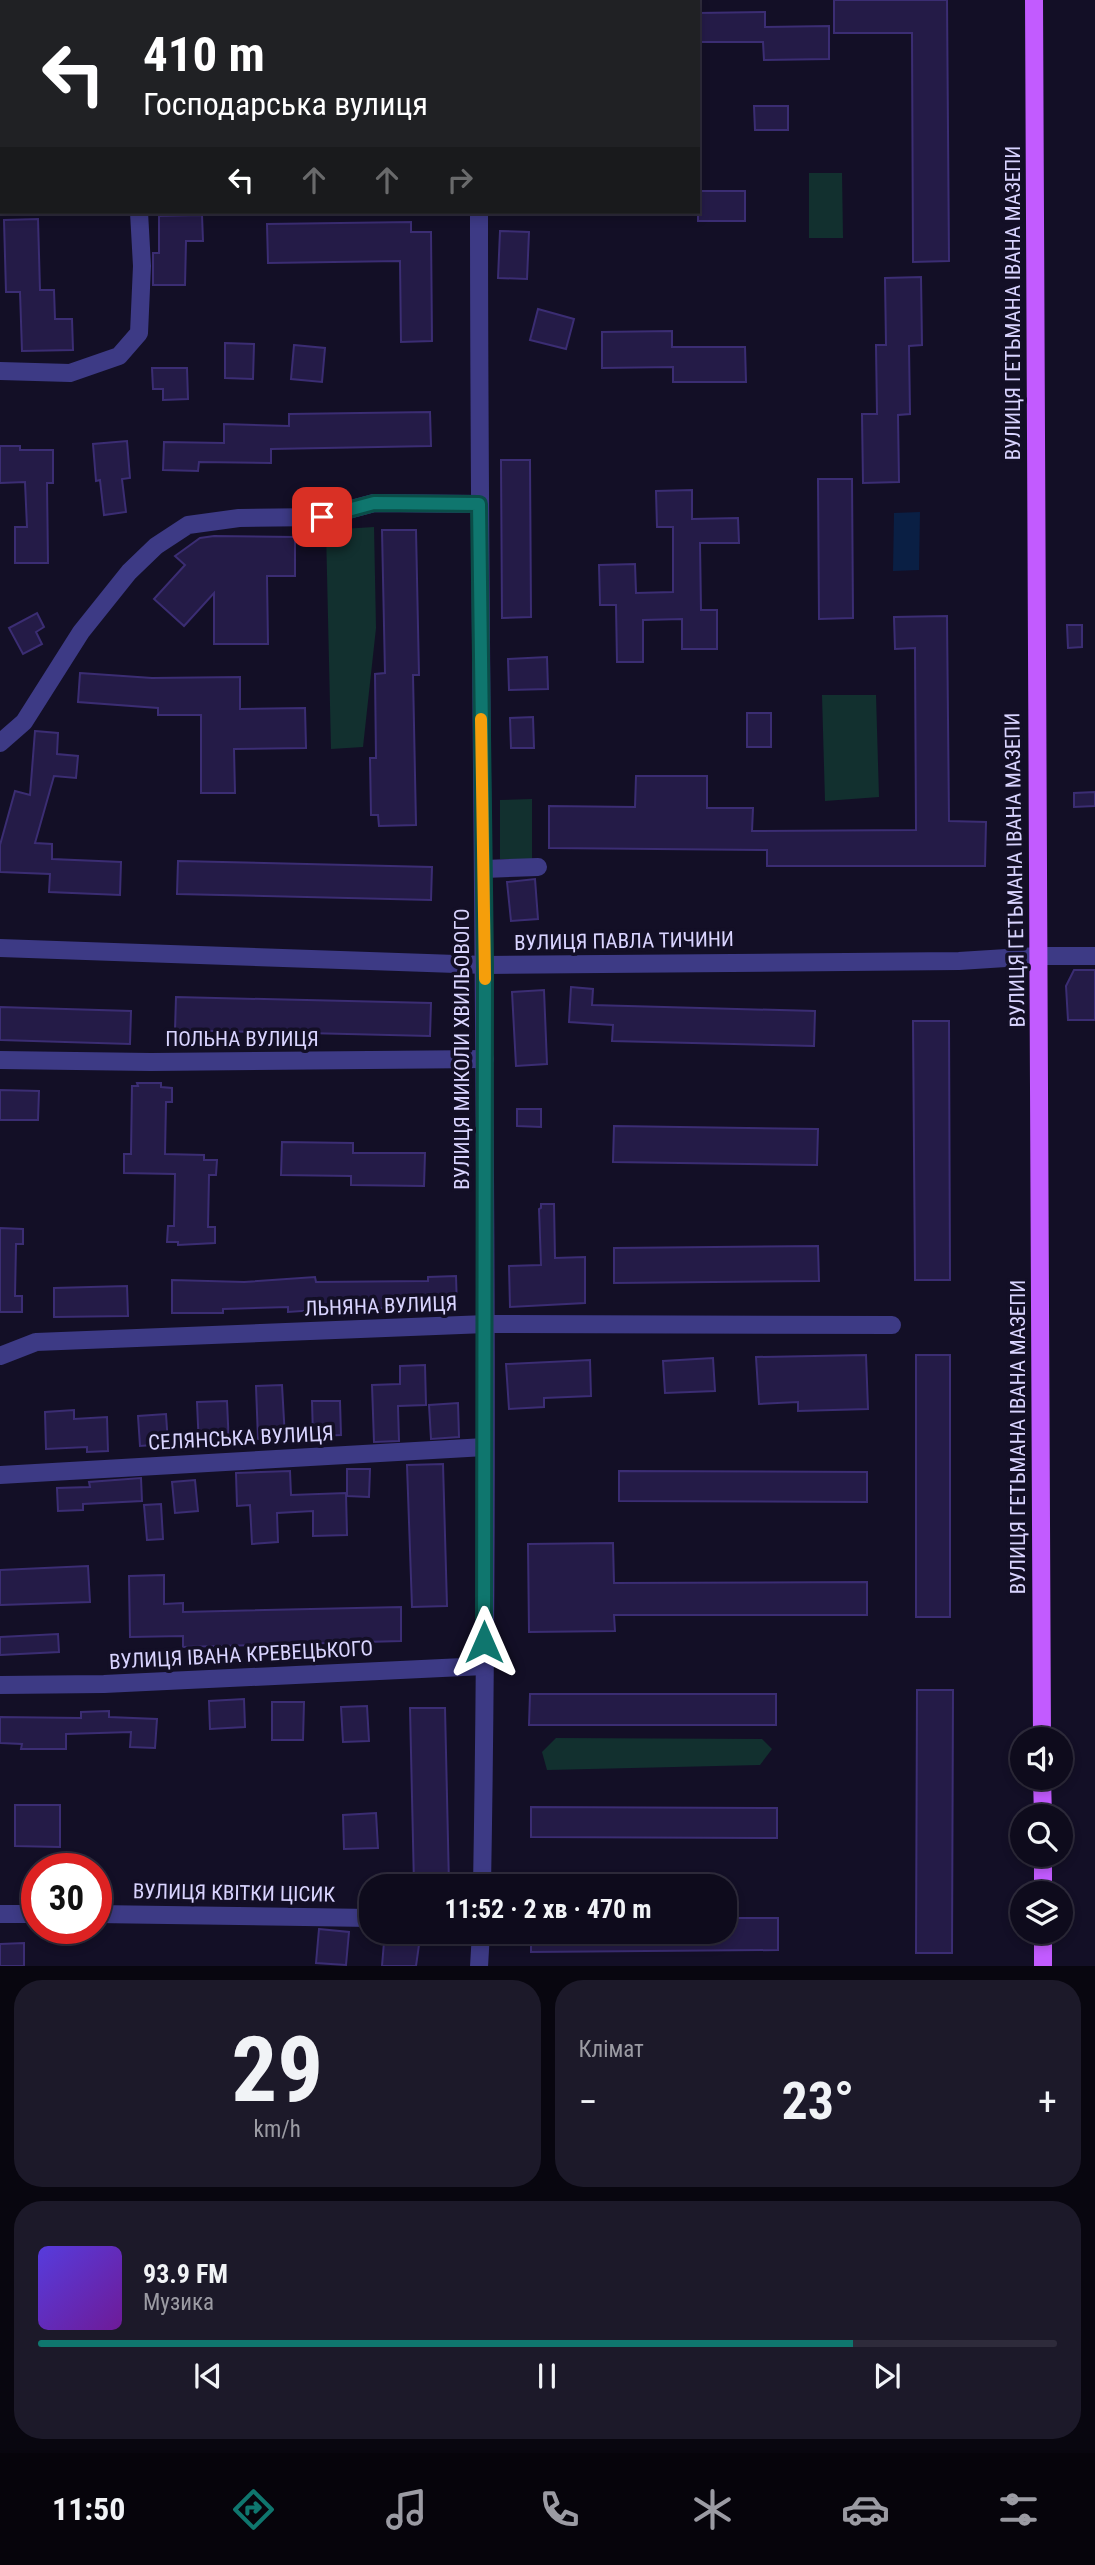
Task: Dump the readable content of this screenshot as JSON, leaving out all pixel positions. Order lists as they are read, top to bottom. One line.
{"streets":{"main road":["ВУЛИЦЯ ГЕТЬМАНА ІВАНА МАЗЕПИ"],"street":["ВУЛИЦЯ ПАВЛА ТИЧИНИ","ПОЛЬНА ВУЛИЦЯ","ВУЛИЦЯ МИКОЛИ ХВИЛЬОВОГО","ЛЬНЯНА ВУЛИЦЯ","СЕЛЯНСЬКА ВУЛИЦЯ","ВУЛИЦЯ ІВАНА КРЕВЕЦЬКОГО","ВУЛИЦЯ КВІТКИ ЦІСИК"]},"crossings":[["ВУЛИЦЯ ГЕТЬМАНА ІВАНА МАЗЕПИ","ВУЛИЦЯ ПАВЛА ТИЧИНИ"],["ВУЛИЦЯ ПАВЛА ТИЧИНИ","ВУЛИЦЯ МИКОЛИ ХВИЛЬОВОГО"],["ПОЛЬНА ВУЛИЦЯ","ВУЛИЦЯ МИКОЛИ ХВИЛЬОВОГО"],["ВУЛИЦЯ МИКОЛИ ХВИЛЬОВОГО","ЛЬНЯНА ВУЛИЦЯ"],["ВУЛИЦЯ МИКОЛИ ХВИЛЬОВОГО","СЕЛЯНСЬКА ВУЛИЦЯ"],["ВУЛИЦЯ МИКОЛИ ХВИЛЬОВОГО","ВУЛИЦЯ ІВАНА КРЕВЕЦЬКОГО"]],"page":{"turn":["410 m","Господарська вулиця"],"limit":"30","trip":"11:52 · 2 хв · 470 m","tile":[["29","km/h"],"Клімат"],"heat":["−","23°","+"],"song":["93.9 FM","Музика"],"tabs":"11:50"}}
